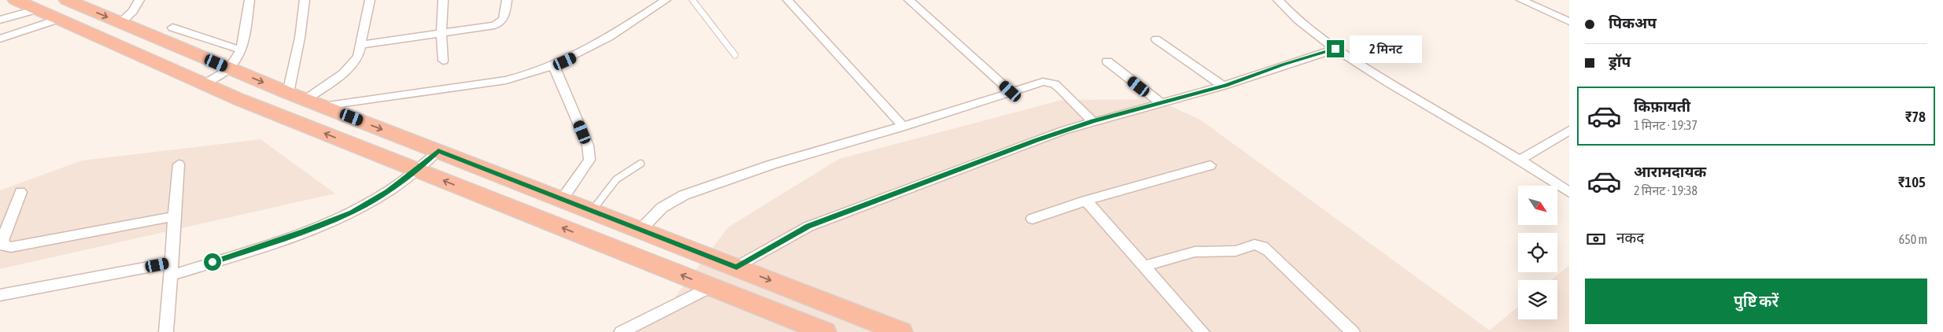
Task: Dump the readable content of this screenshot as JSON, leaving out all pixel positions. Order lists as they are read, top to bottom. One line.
{"north":"bottom right","page":{"banner":["पिकअप","ड्रॉप"],"bubble":"2 मिनट","list":[{"name":"किफ़ायती","note":"1 मिनट · 19:37","value":"₹78"},{"name":"आरामदायक","note":"2 मिनट · 19:38","value":"₹105"}],"pay":["नकद","650 m"],"buttons":"पुष्टि करें"}}
